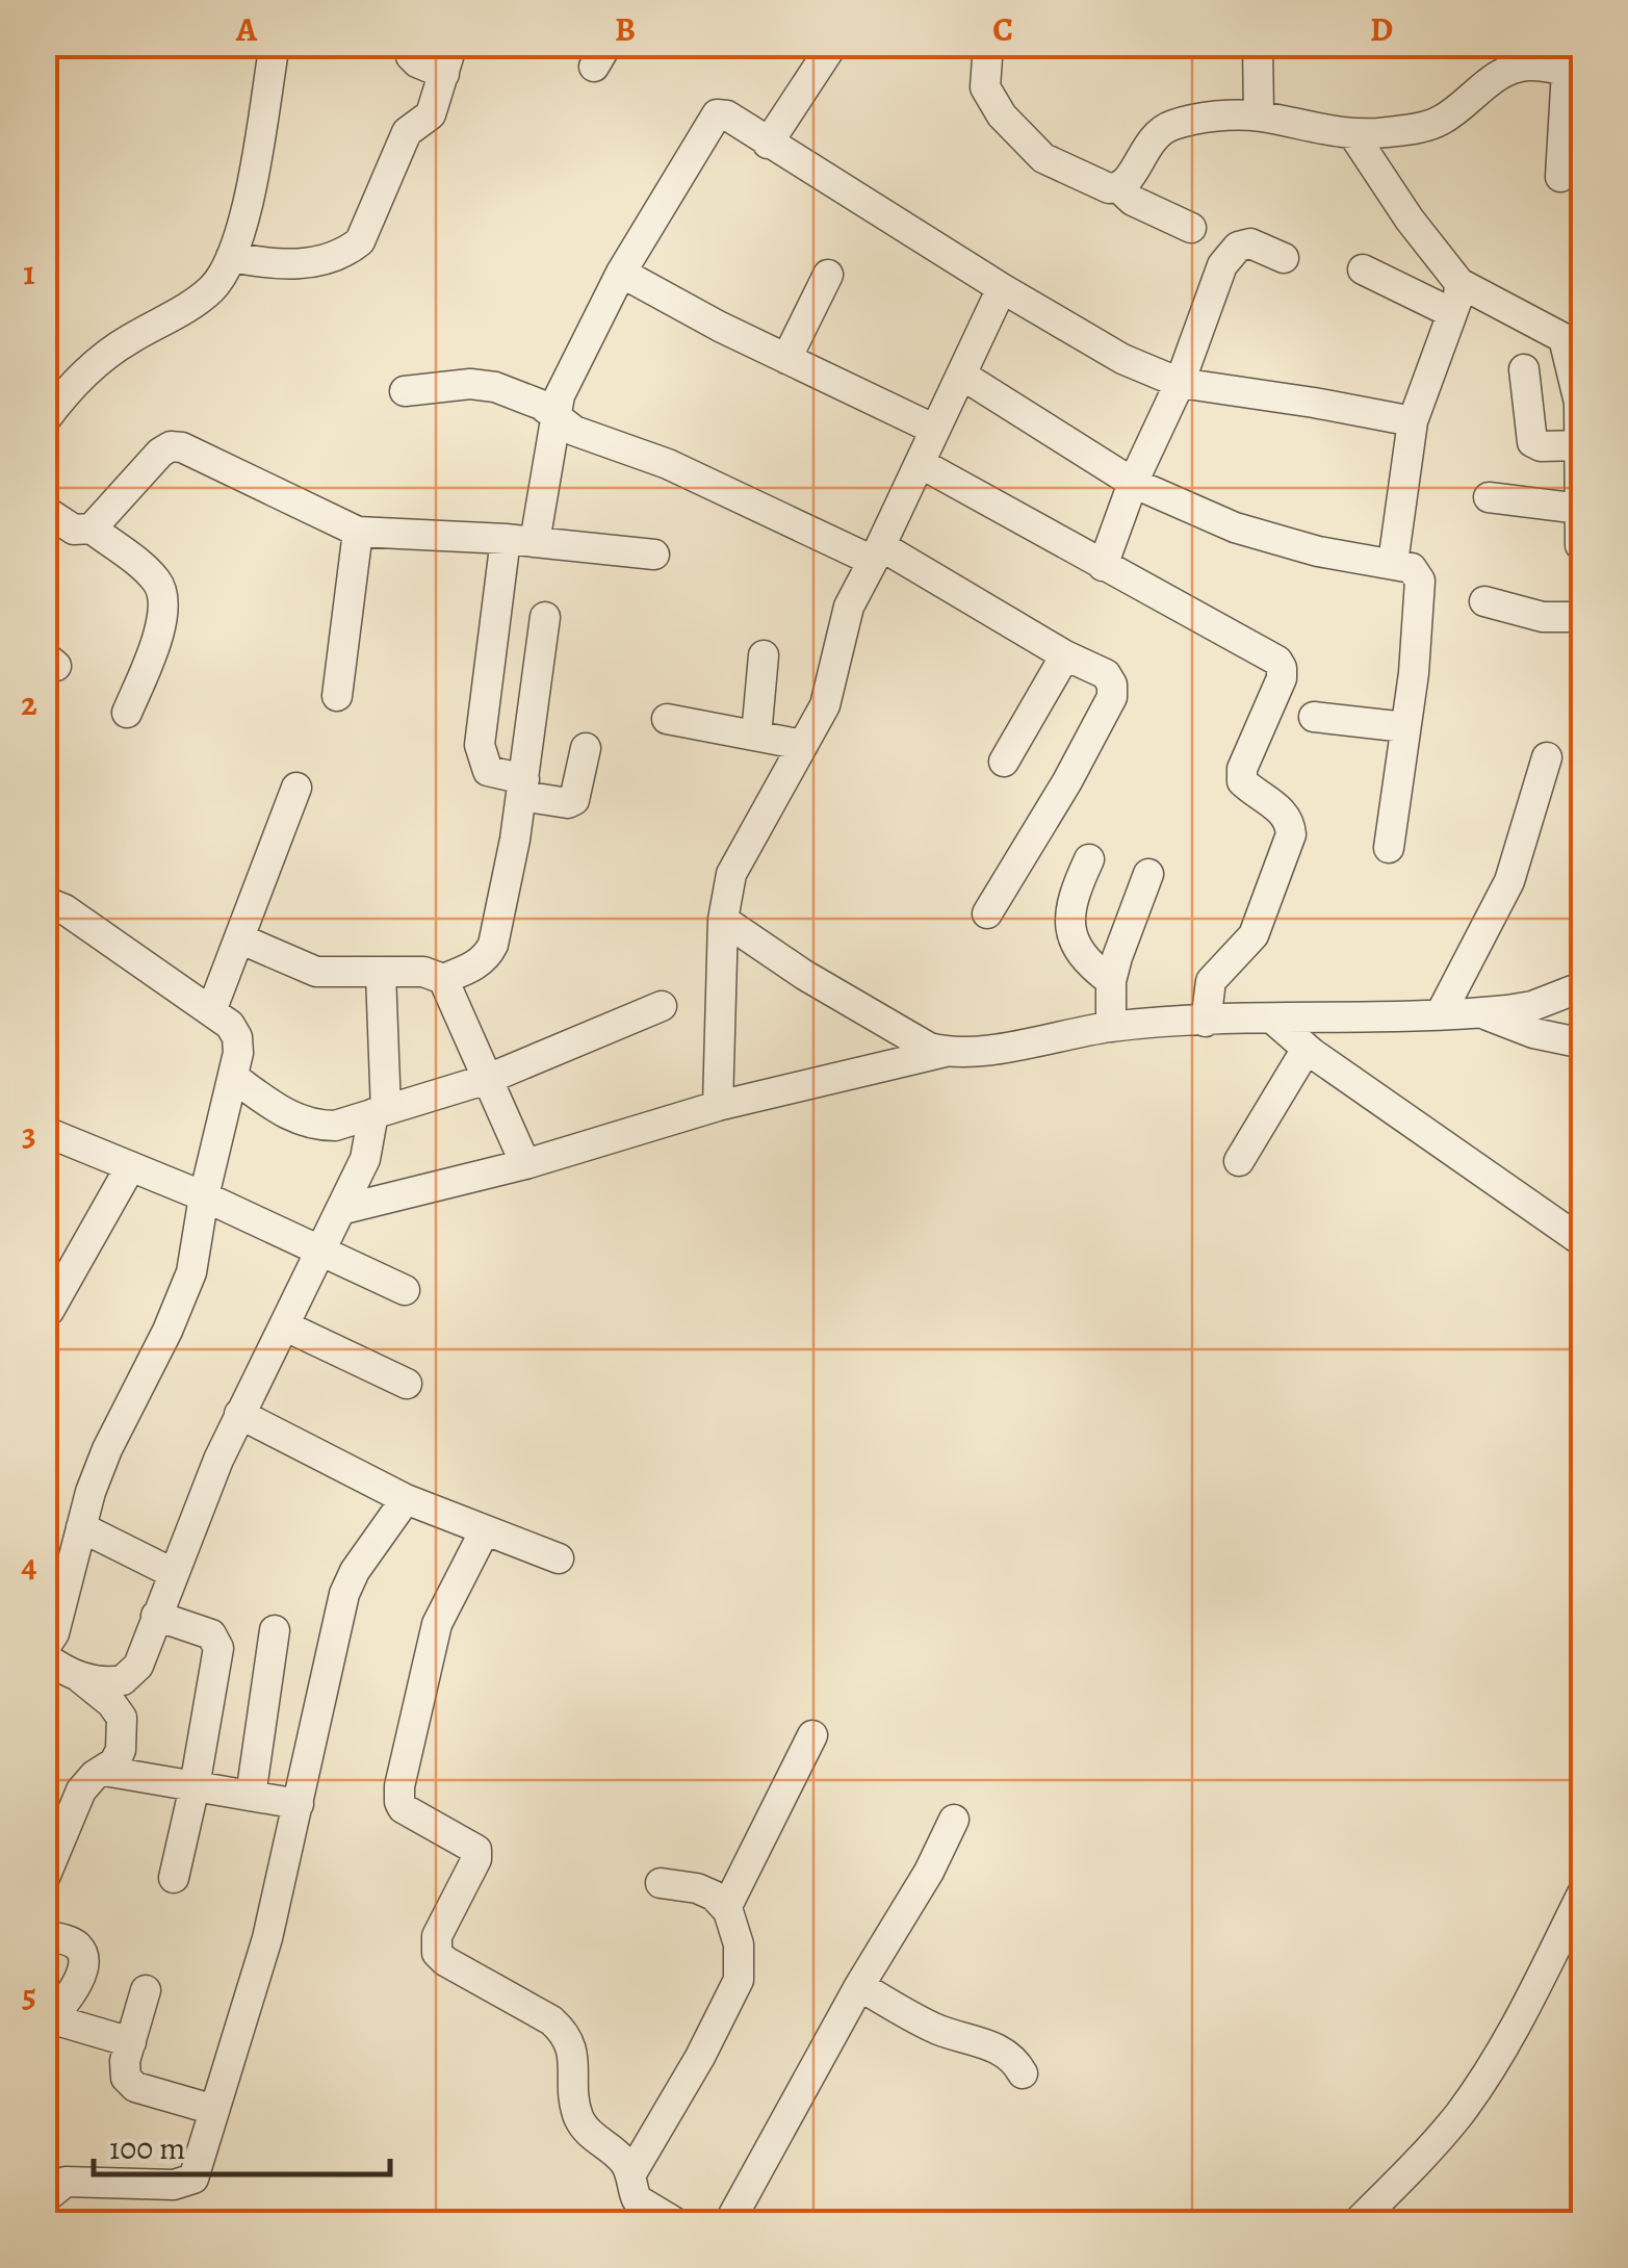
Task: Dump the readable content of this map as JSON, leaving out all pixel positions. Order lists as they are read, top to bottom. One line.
{"scale_bar":"100 m","grid":{"columns":["A","B","C","D"],"rows":["1","2","3","4","5"]}}
